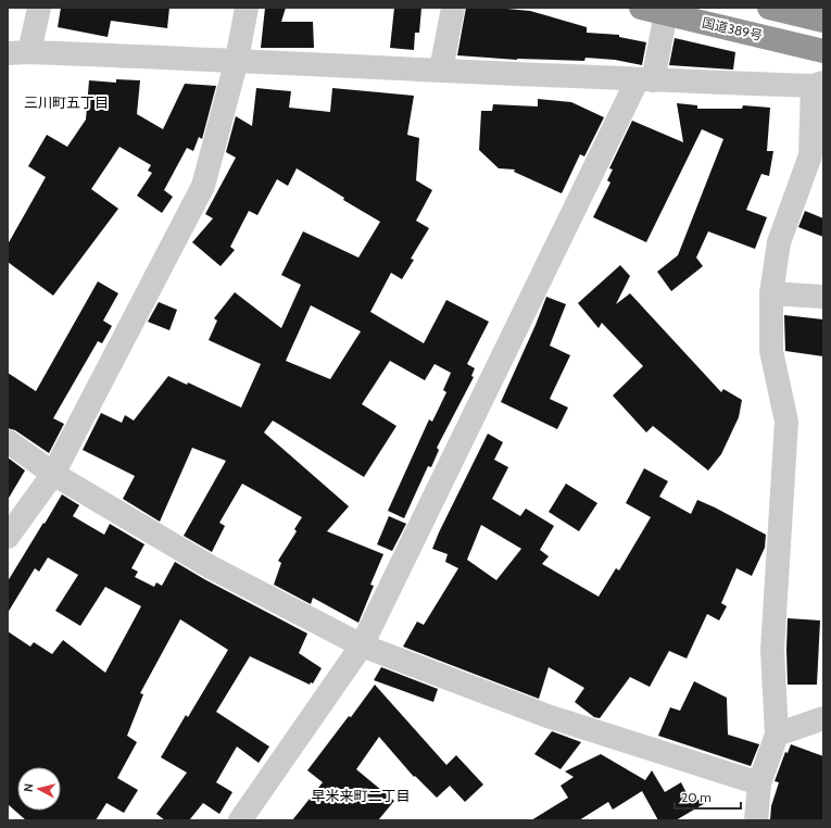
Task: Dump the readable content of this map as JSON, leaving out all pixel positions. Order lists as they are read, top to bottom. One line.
{"streets":{"highway":["国道389号"]},"districts":["三川町五丁目","早米来町二丁目"],"scale_bar":"20 m","north":"left"}
